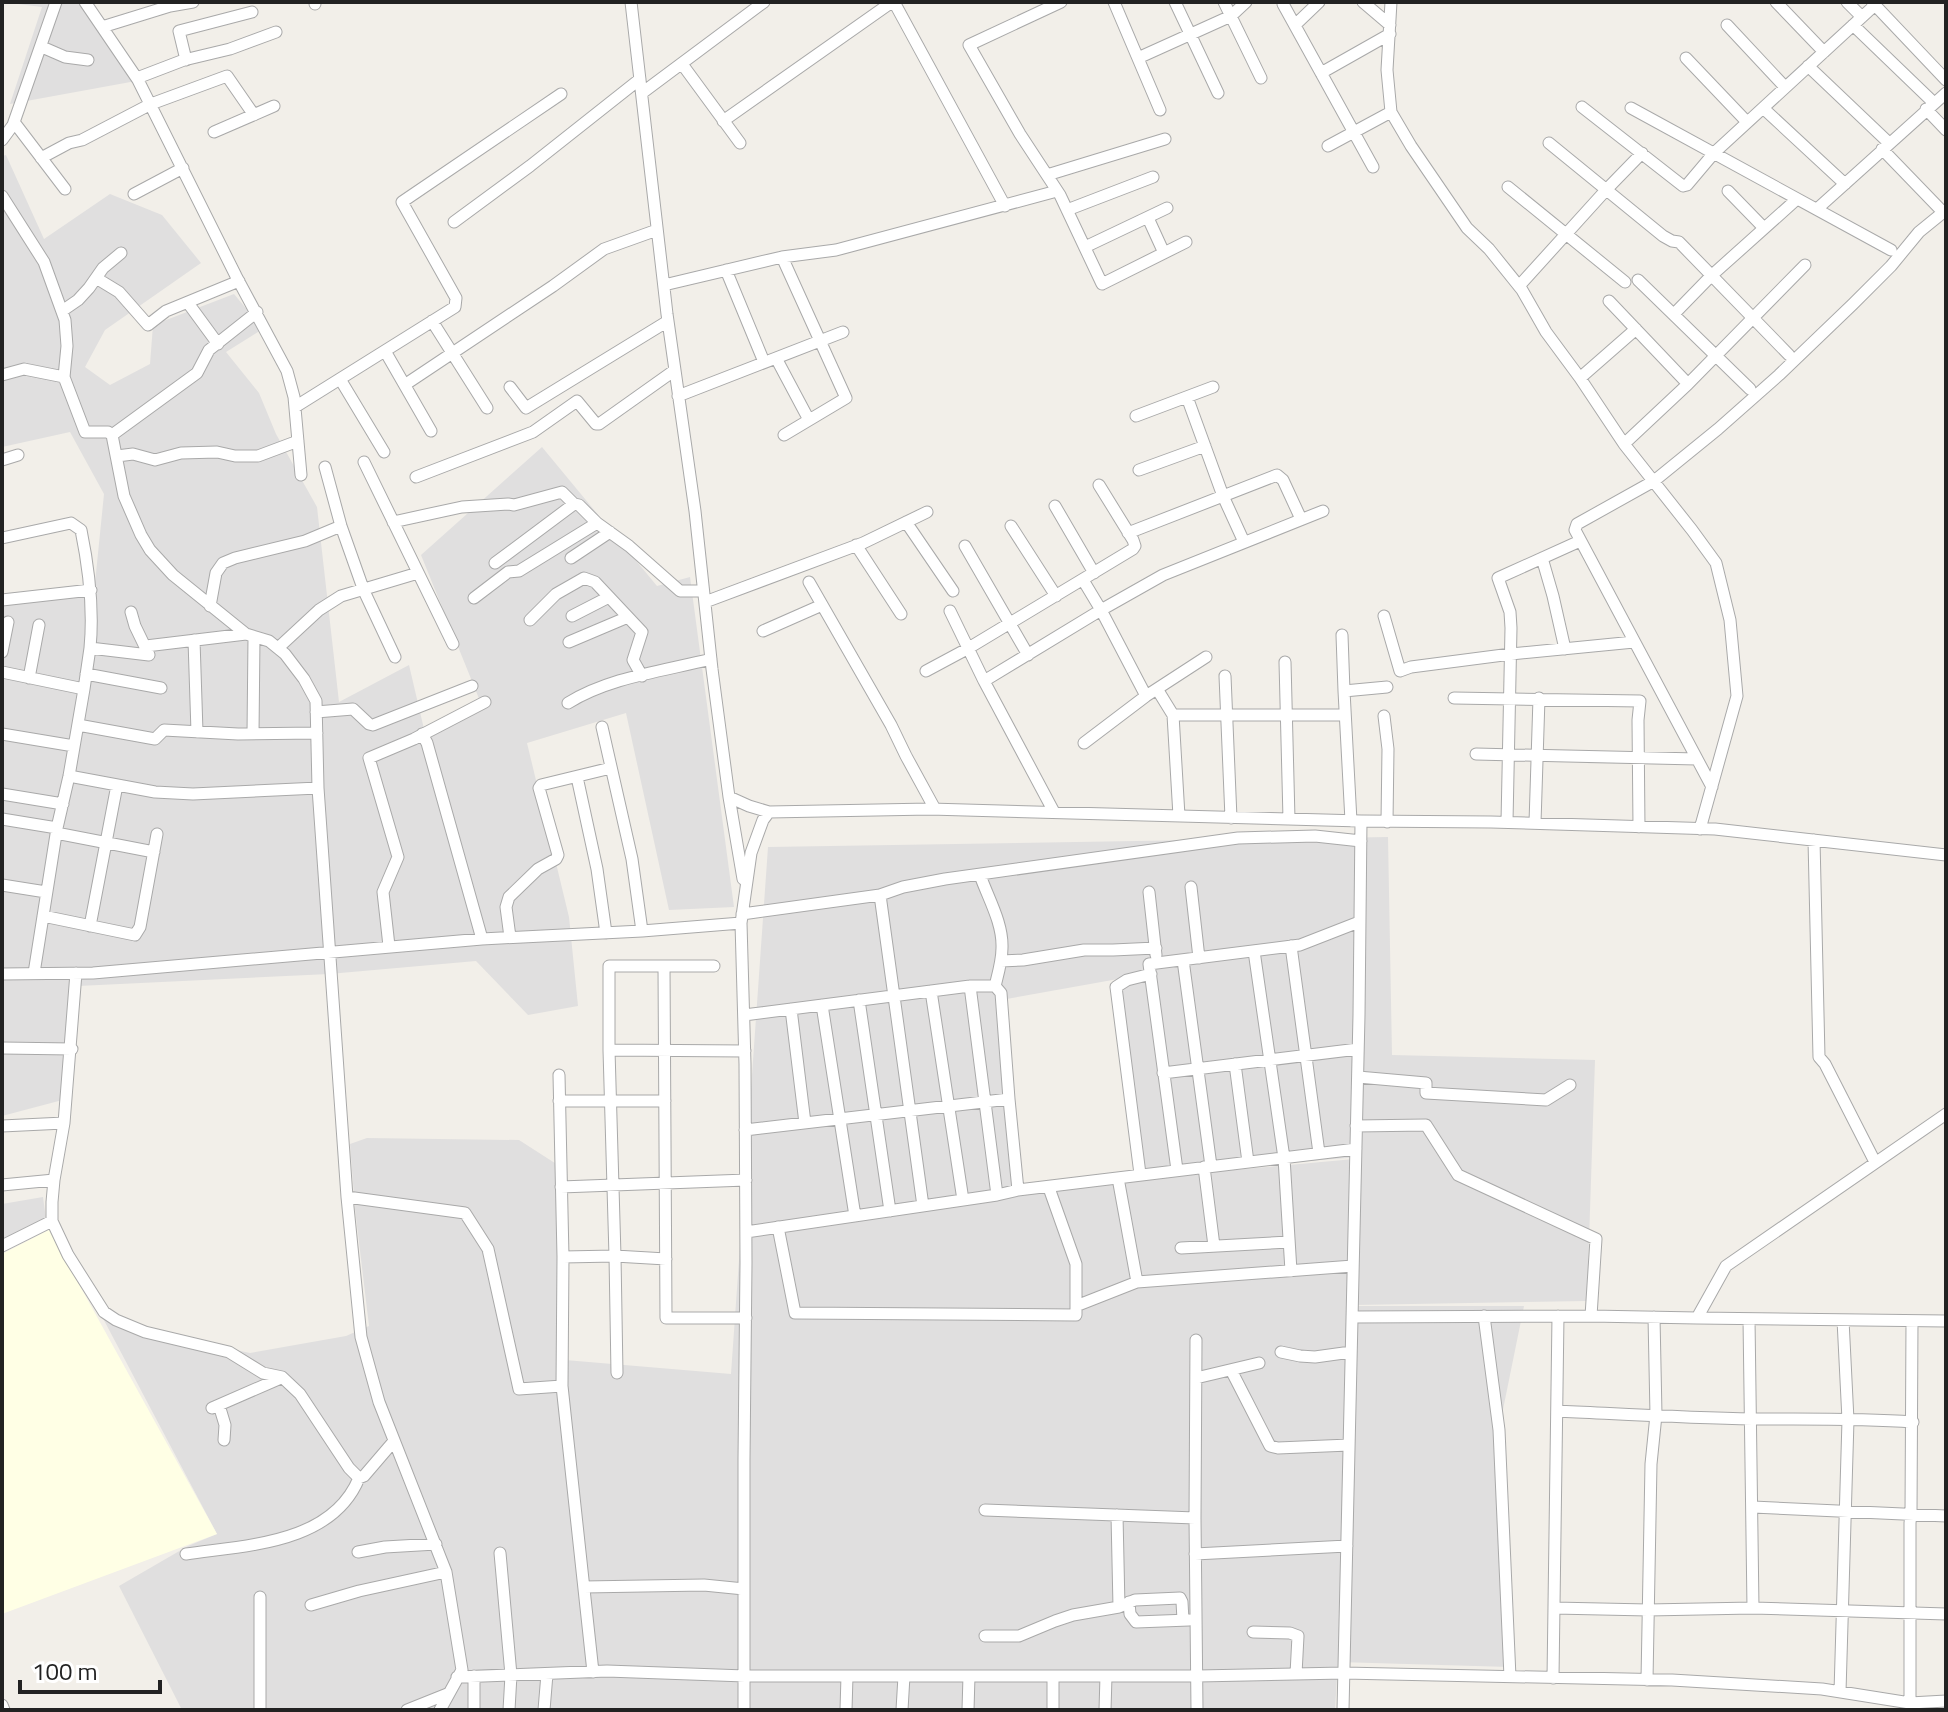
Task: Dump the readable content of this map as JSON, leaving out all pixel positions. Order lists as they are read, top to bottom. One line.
{"scale_bar":"100 m"}
